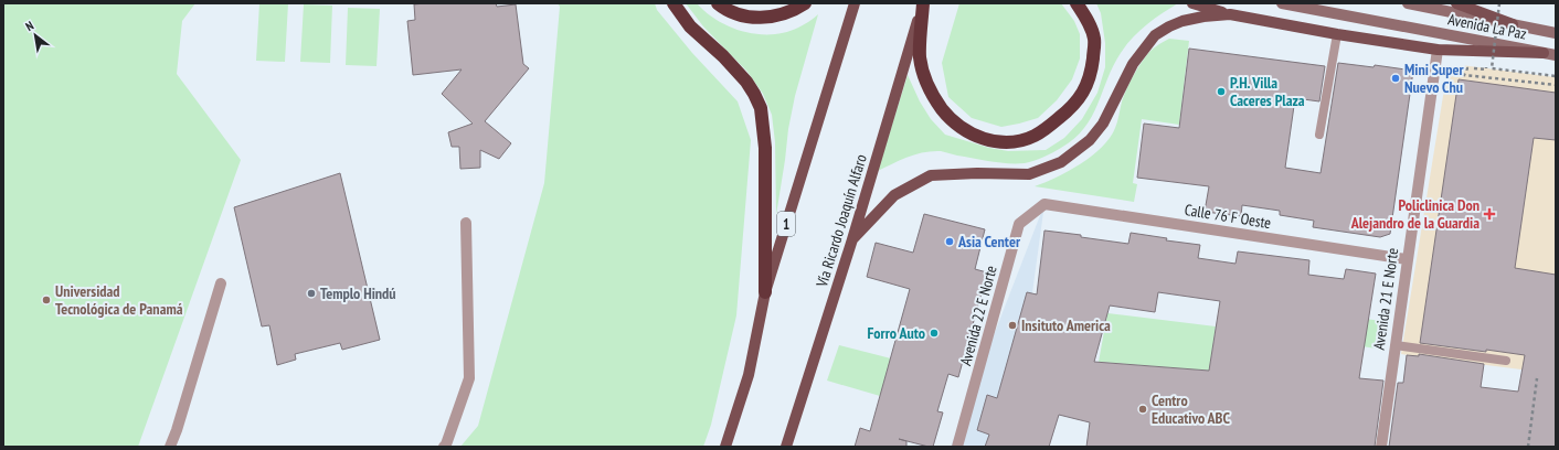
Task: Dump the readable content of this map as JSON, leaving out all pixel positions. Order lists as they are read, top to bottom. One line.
{"streets":{"main road":["Avenida La Paz","Vía Ricardo Joaquín Alfaro","1"],"street":["Calle 76 F Oeste","Avenida 21 E Norte","Avenida 22 E Norte"]},"crossings":[["Calle 76 F Oeste","Avenida 21 E Norte"],["Calle 76 F Oeste","Avenida 22 E Norte"]],"places":{"other":["Mini Super Nuevo Chu","P.H. Villa Caceres Plaza","Asia Center","Templo Hindú","Universidad Tecnológica de Panamá","Insituto America","Forro Auto","Centro Educativo ABC"],"health":["Policlinica Don Alejandro de la Guardia"]},"north":"top left"}
